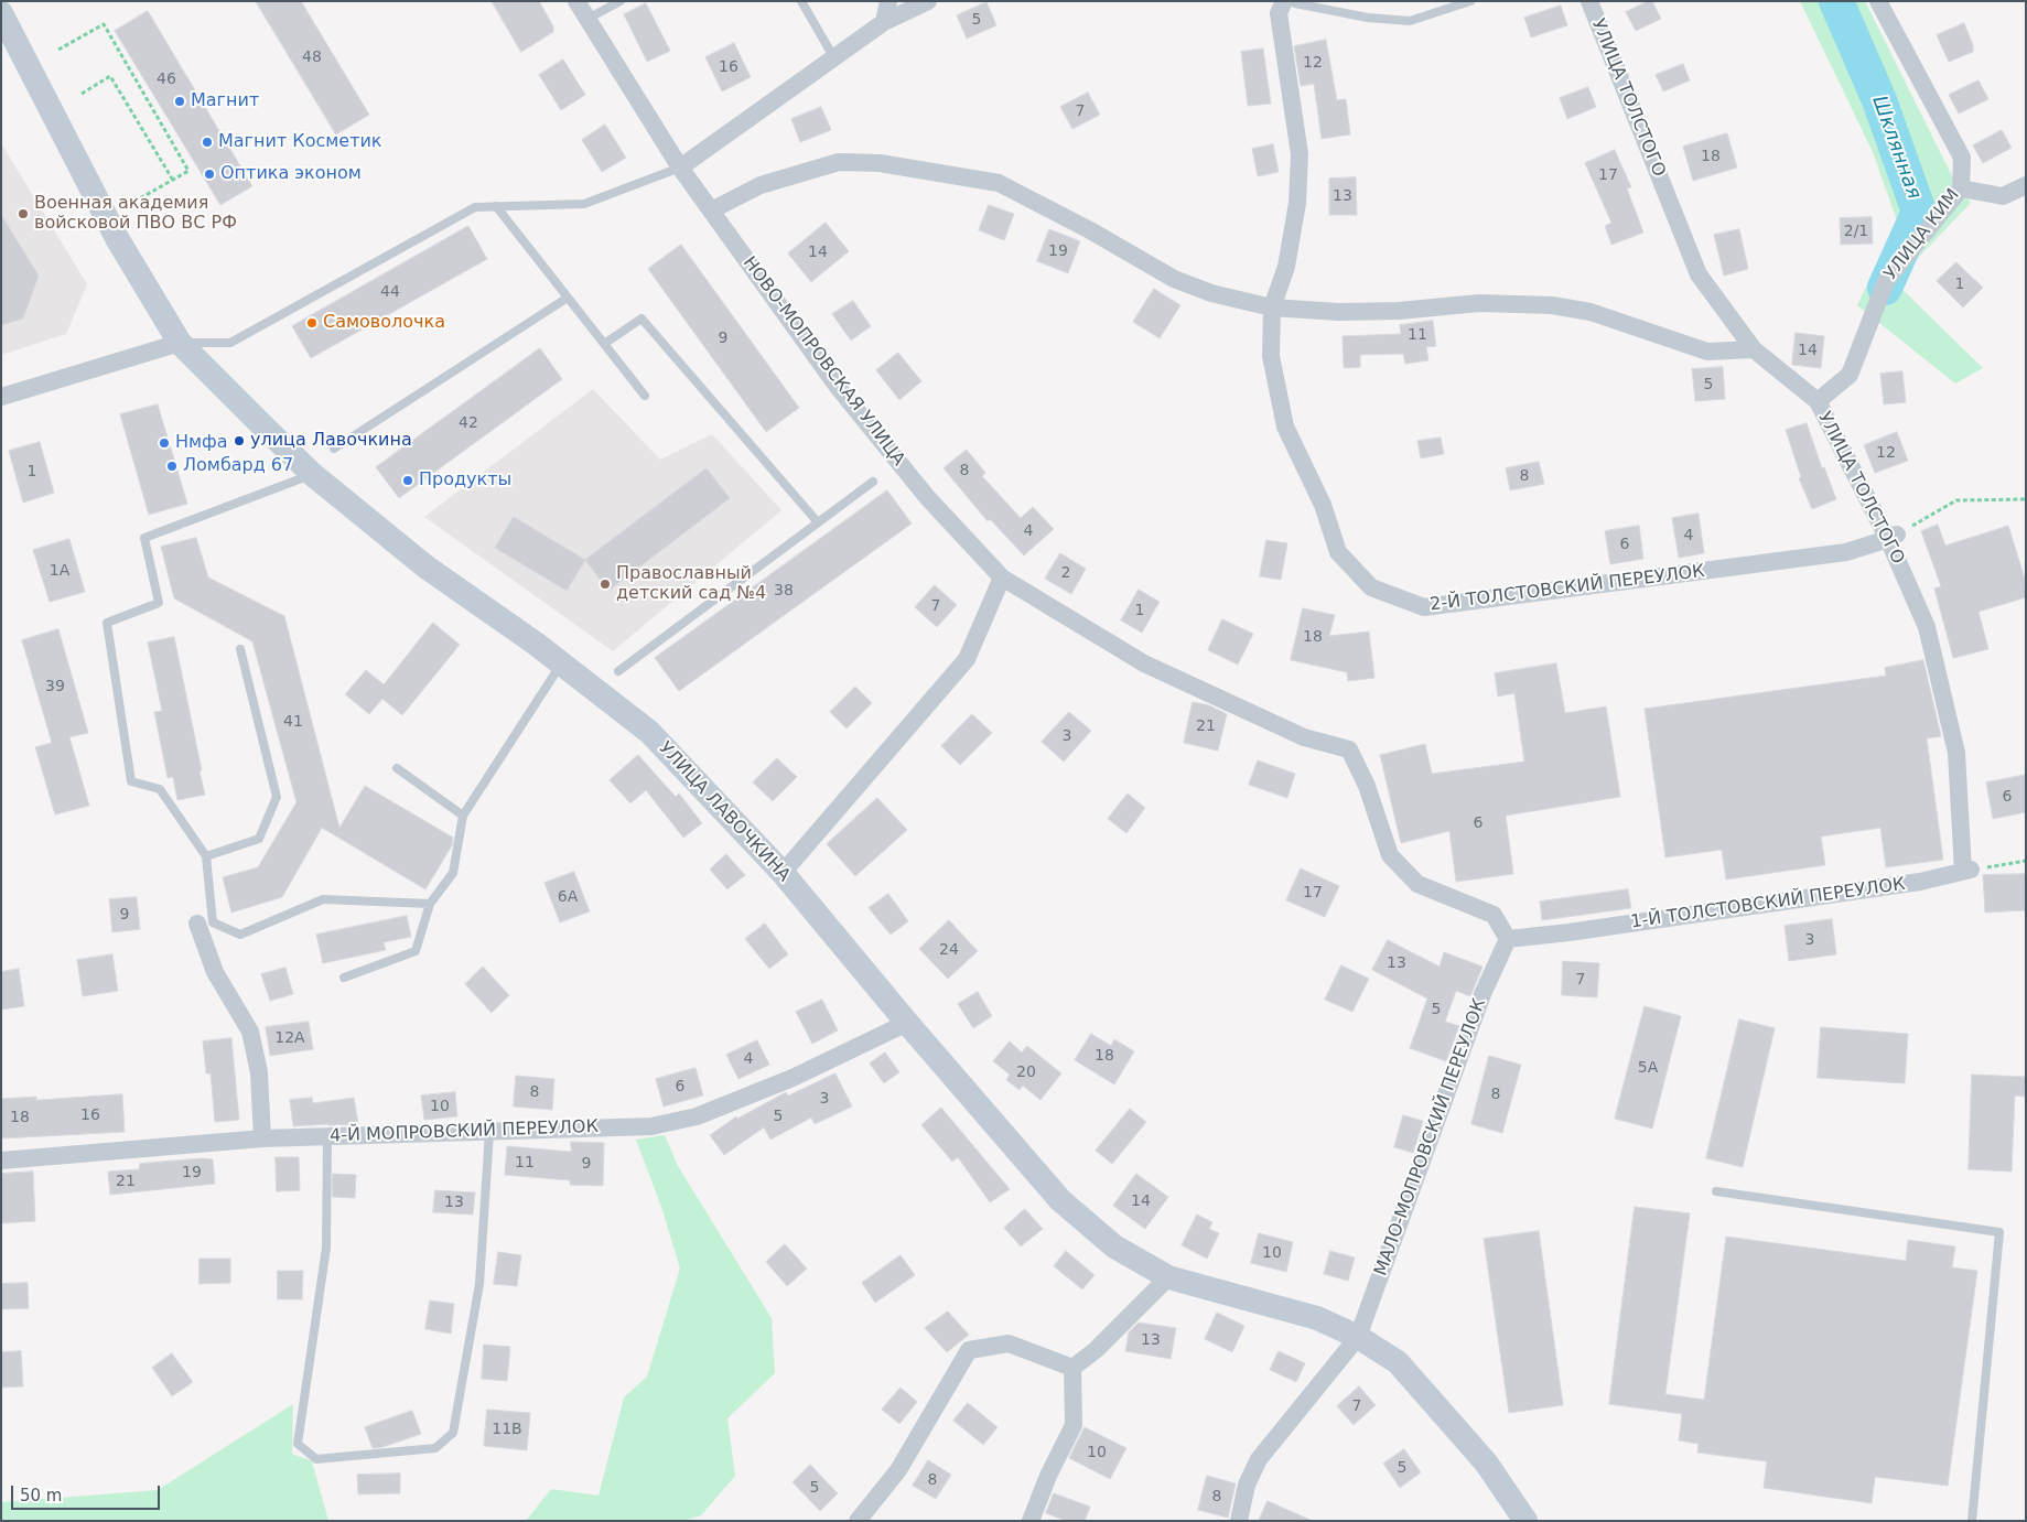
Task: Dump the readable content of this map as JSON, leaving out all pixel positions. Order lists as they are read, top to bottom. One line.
{"streets":{"main road":["УЛИЦА ЛАВОЧКИНА"],"street":["УЛИЦА ТОЛСТОГО","УЛИЦА КИМ","НОВО-МОПРОВСКАЯ УЛИЦА","2-Й ТОЛСТОВСКИЙ ПЕРЕУЛОК","1-Й ТОЛСТОВСКИЙ ПЕРЕУЛОК","4-Й МОПРОВСКИЙ ПЕРЕУЛОК","МАЛО-МОПРОВСКИЙ ПЕРЕУЛОК"]},"crossings":[["УЛИЦА ТОЛСТОГО","УЛИЦА КИМ"],["УЛИЦА ТОЛСТОГО","2-Й ТОЛСТОВСКИЙ ПЕРЕУЛОК"],["УЛИЦА ТОЛСТОГО","1-Й ТОЛСТОВСКИЙ ПЕРЕУЛОК"],["НОВО-МОПРОВСКАЯ УЛИЦА","1-Й ТОЛСТОВСКИЙ ПЕРЕУЛОК"],["НОВО-МОПРОВСКАЯ УЛИЦА","МАЛО-МОПРОВСКИЙ ПЕРЕУЛОК"],["УЛИЦА ЛАВОЧКИНА","4-Й МОПРОВСКИЙ ПЕРЕУЛОК"],["УЛИЦА ЛАВОЧКИНА","МАЛО-МОПРОВСКИЙ ПЕРЕУЛОК"],["1-Й ТОЛСТОВСКИЙ ПЕРЕУЛОК","МАЛО-МОПРОВСКИЙ ПЕРЕУЛОК"]],"water":["Шклянная"],"places":["Магнит","Магнит Косметик","Оптика эконом","Военная академия войсковой ПВО ВС РФ","Самоволочка","улица Лавочкина","Нмфа","Ломбард 67","Продукты","Православный детский сад №4"],"house_numbers":["5","48","12","16","46","7","18","17","13","2/1","19","14","1","44","11","9","14","5","42","12","8","1","8","4","4","6","1А","2","38","7","1","18","39","41","21","3","6","6","17","6А","9","3","24","13","7","5","12А","18","4","5А","20","6","8","8","3","10","16","5","18","11","9","19","21","14","13","10","13","7","11В","10","5","8","5","8"],"scale_bar":"50 m"}
